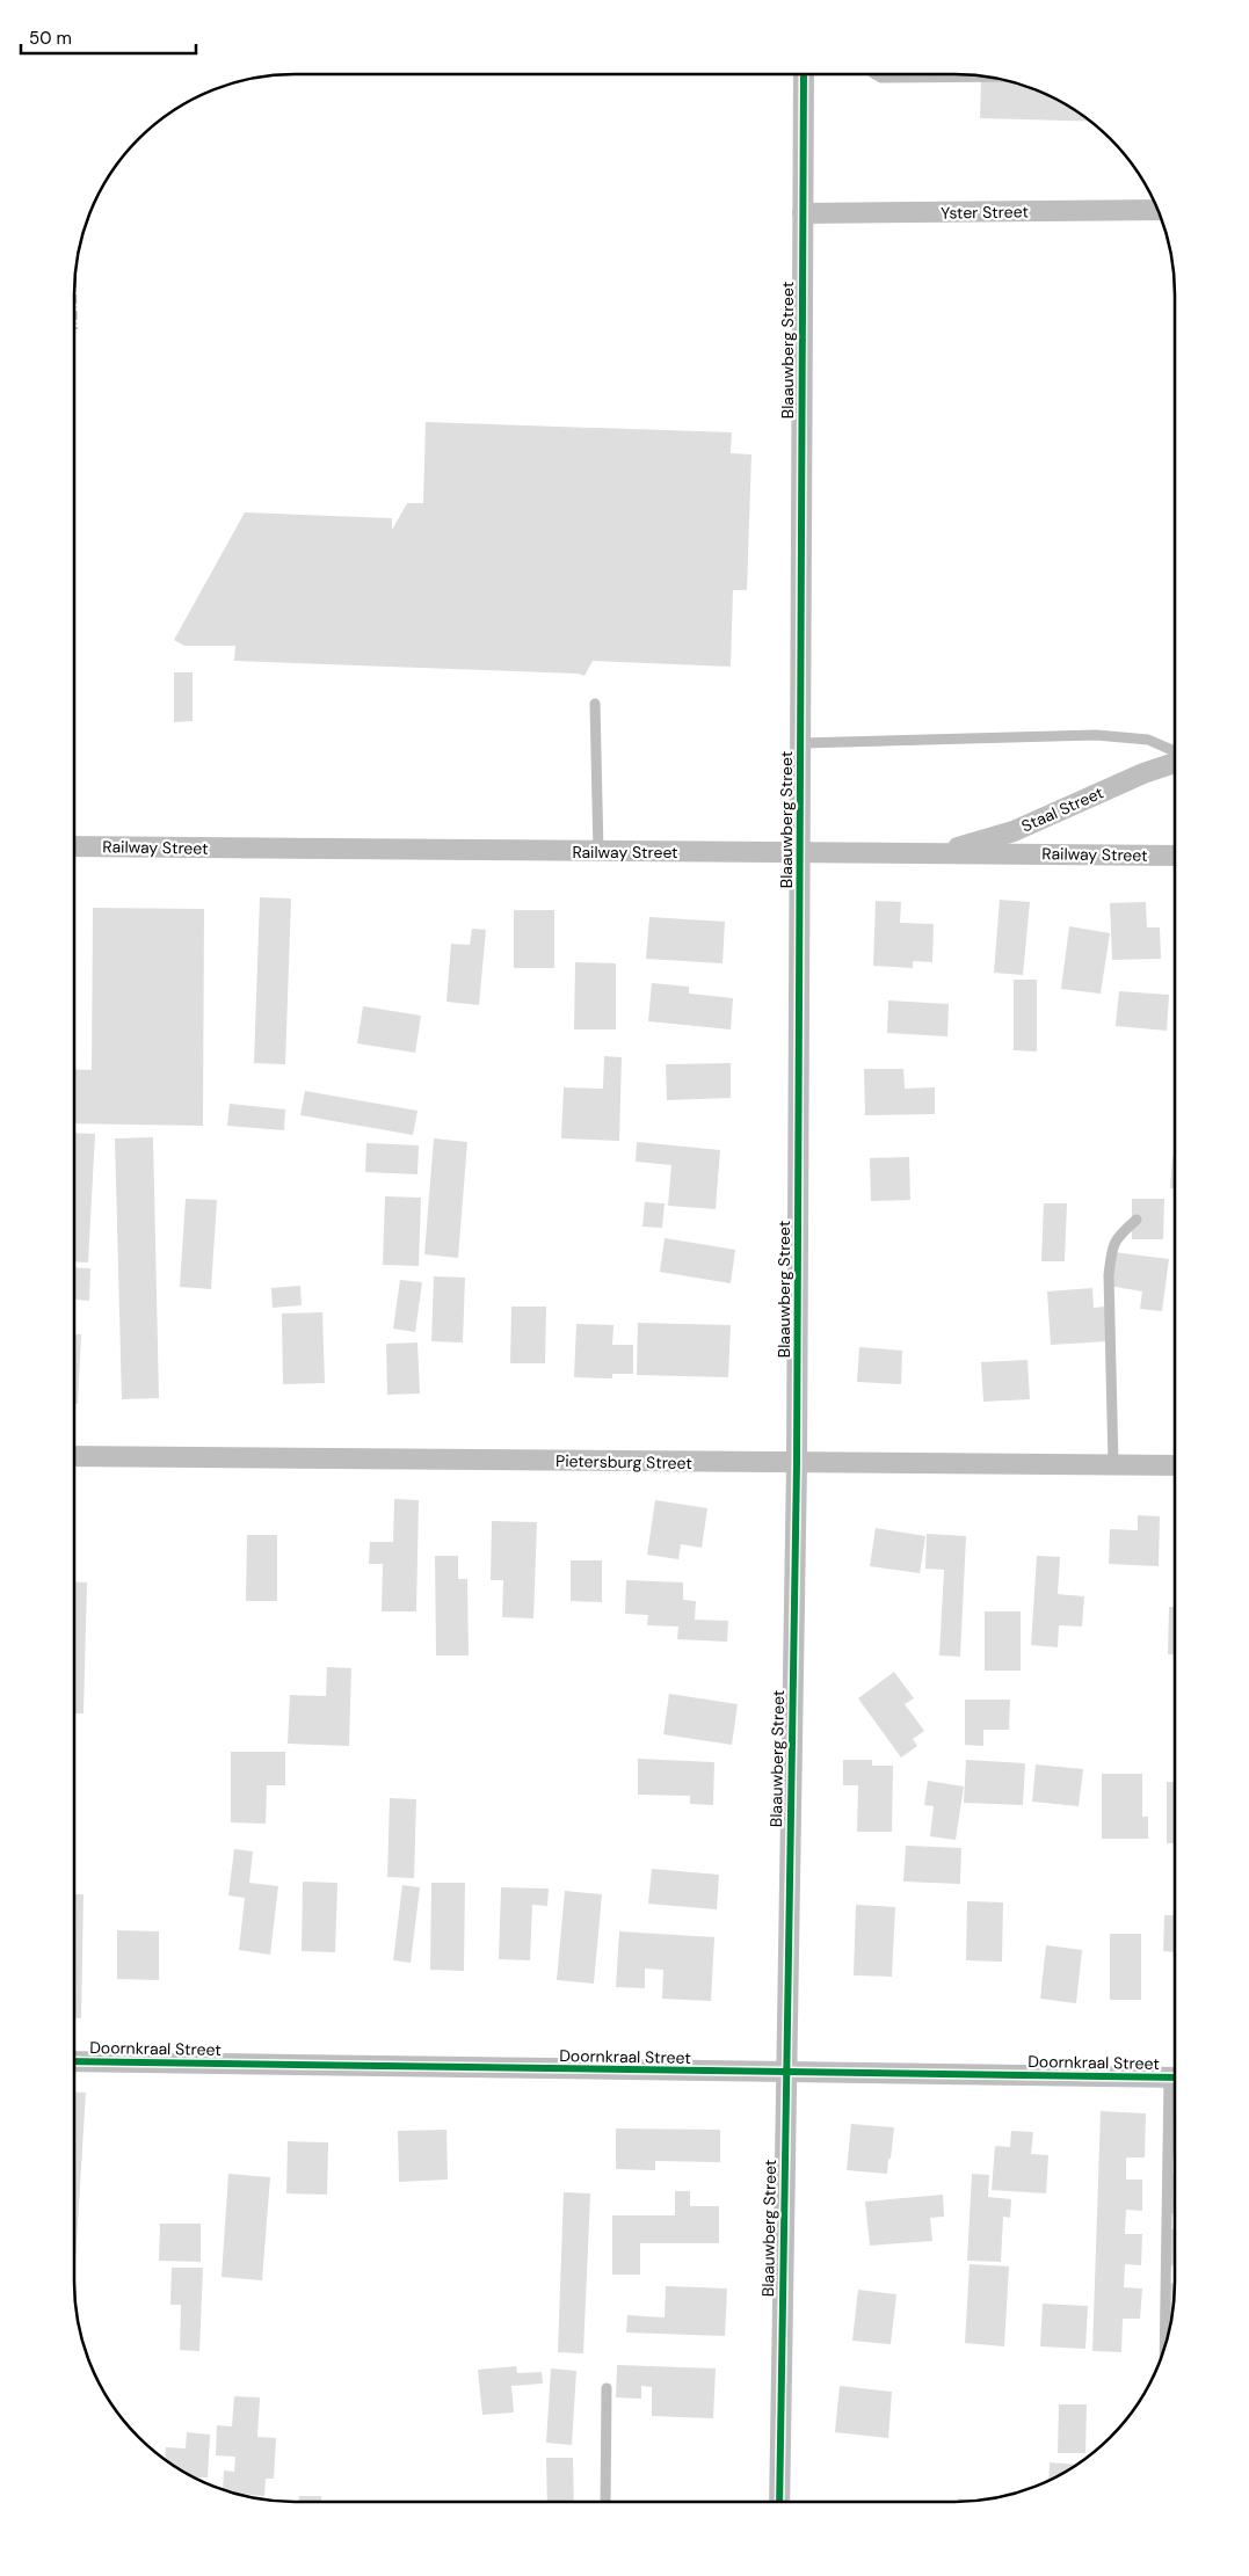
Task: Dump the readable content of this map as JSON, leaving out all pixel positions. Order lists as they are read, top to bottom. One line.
{"streets":{"street":["Yster Street","Blaauwberg Street","Staal Street","Railway Street","Pietersburg Street","Doornkraal Street"]},"crossings":[["Yster Street","Blaauwberg Street"],["Blaauwberg Street","Railway Street"],["Blaauwberg Street","Pietersburg Street"],["Blaauwberg Street","Doornkraal Street"],["Staal Street","Railway Street"]],"scale_bar":"50 m"}
